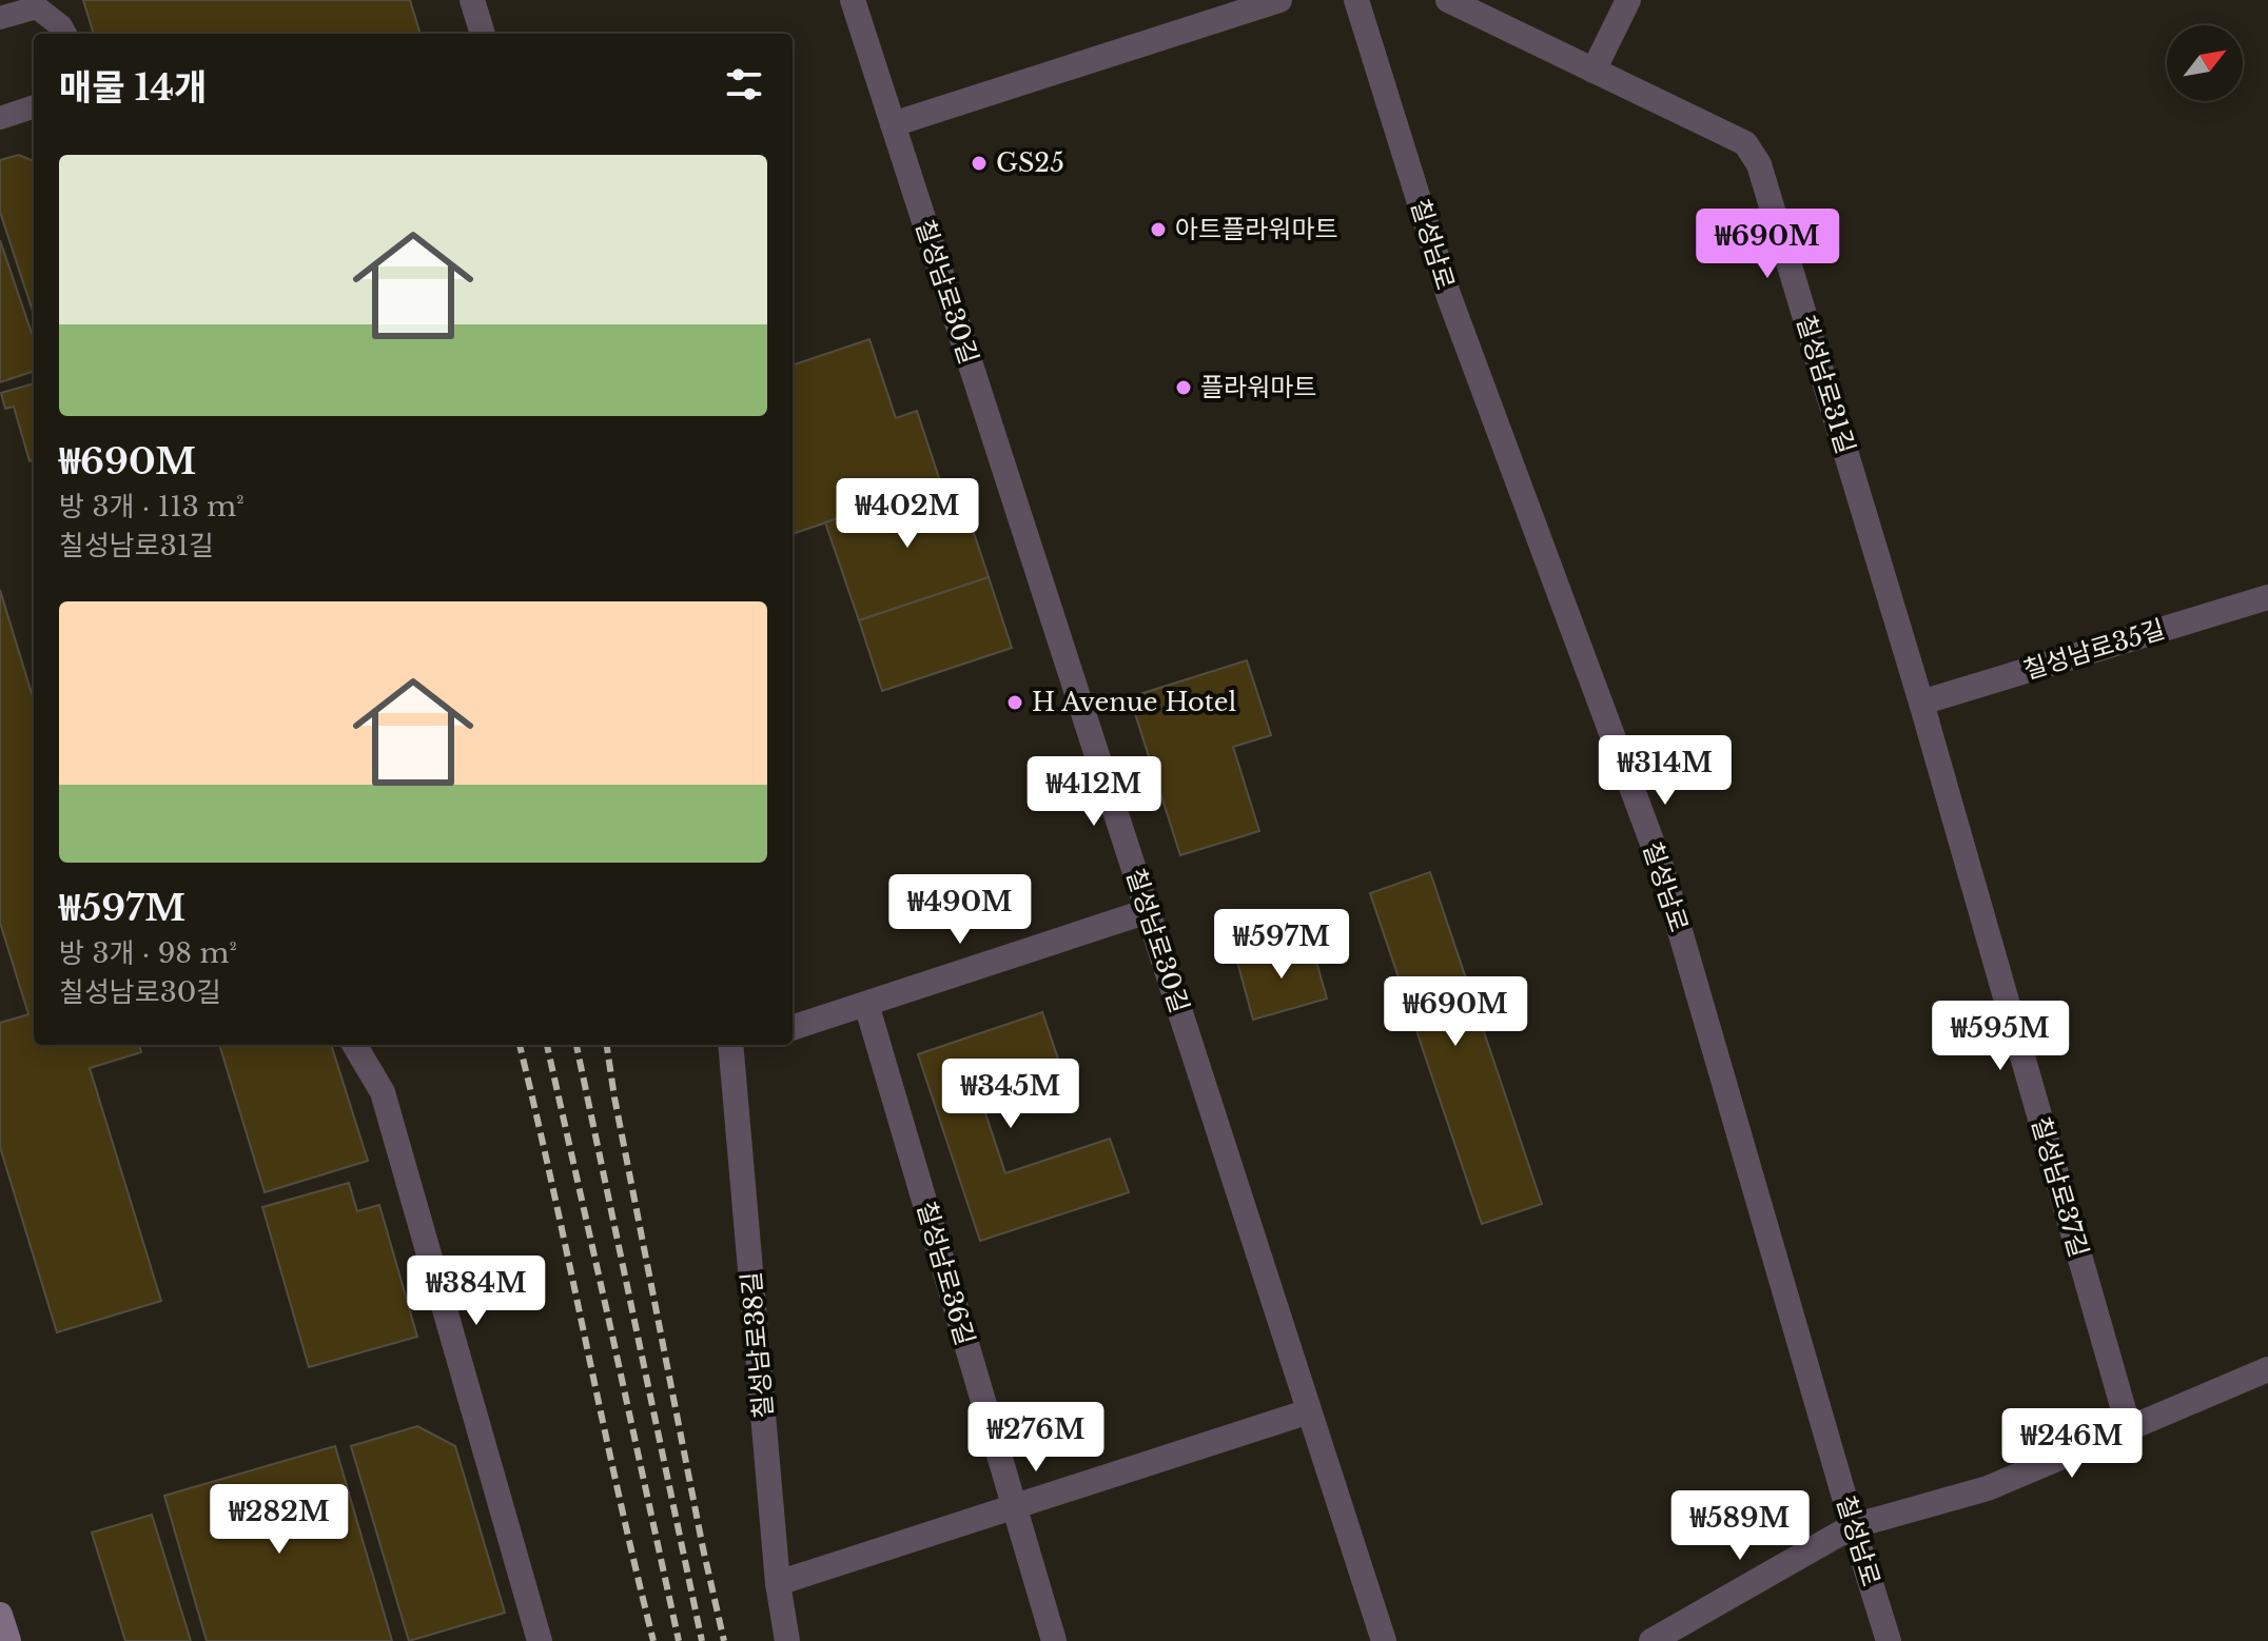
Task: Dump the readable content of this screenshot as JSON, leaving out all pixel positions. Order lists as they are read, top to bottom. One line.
{"streets":{"street":["칠성남로","칠성남로30길","칠성남로31길","칠성남로35길","칠성남로37길","칠성남로36길","칠성남로38길"]},"crossings":[["칠성남로31길","칠성남로35길"],["칠성남로31길","칠성남로37길"],["칠성남로35길","칠성남로37길"]],"places":["GS25","아트플라워마트","플라워마트","H Avenue Hotel"],"north":"top right","page":{"heading":"매물 14개","list":[{"name":"₩690M","note":"방 3개 · 113 m² · 칠성남로31길"},{"name":"₩597M","note":"방 3개 · 98 m² · 칠성남로30길"}],"price":["₩690M","₩402M","₩314M","₩412M","₩490M","₩597M","₩690M","₩595M","₩345M","₩384M","₩276M","₩246M","₩282M","₩589M"]}}
